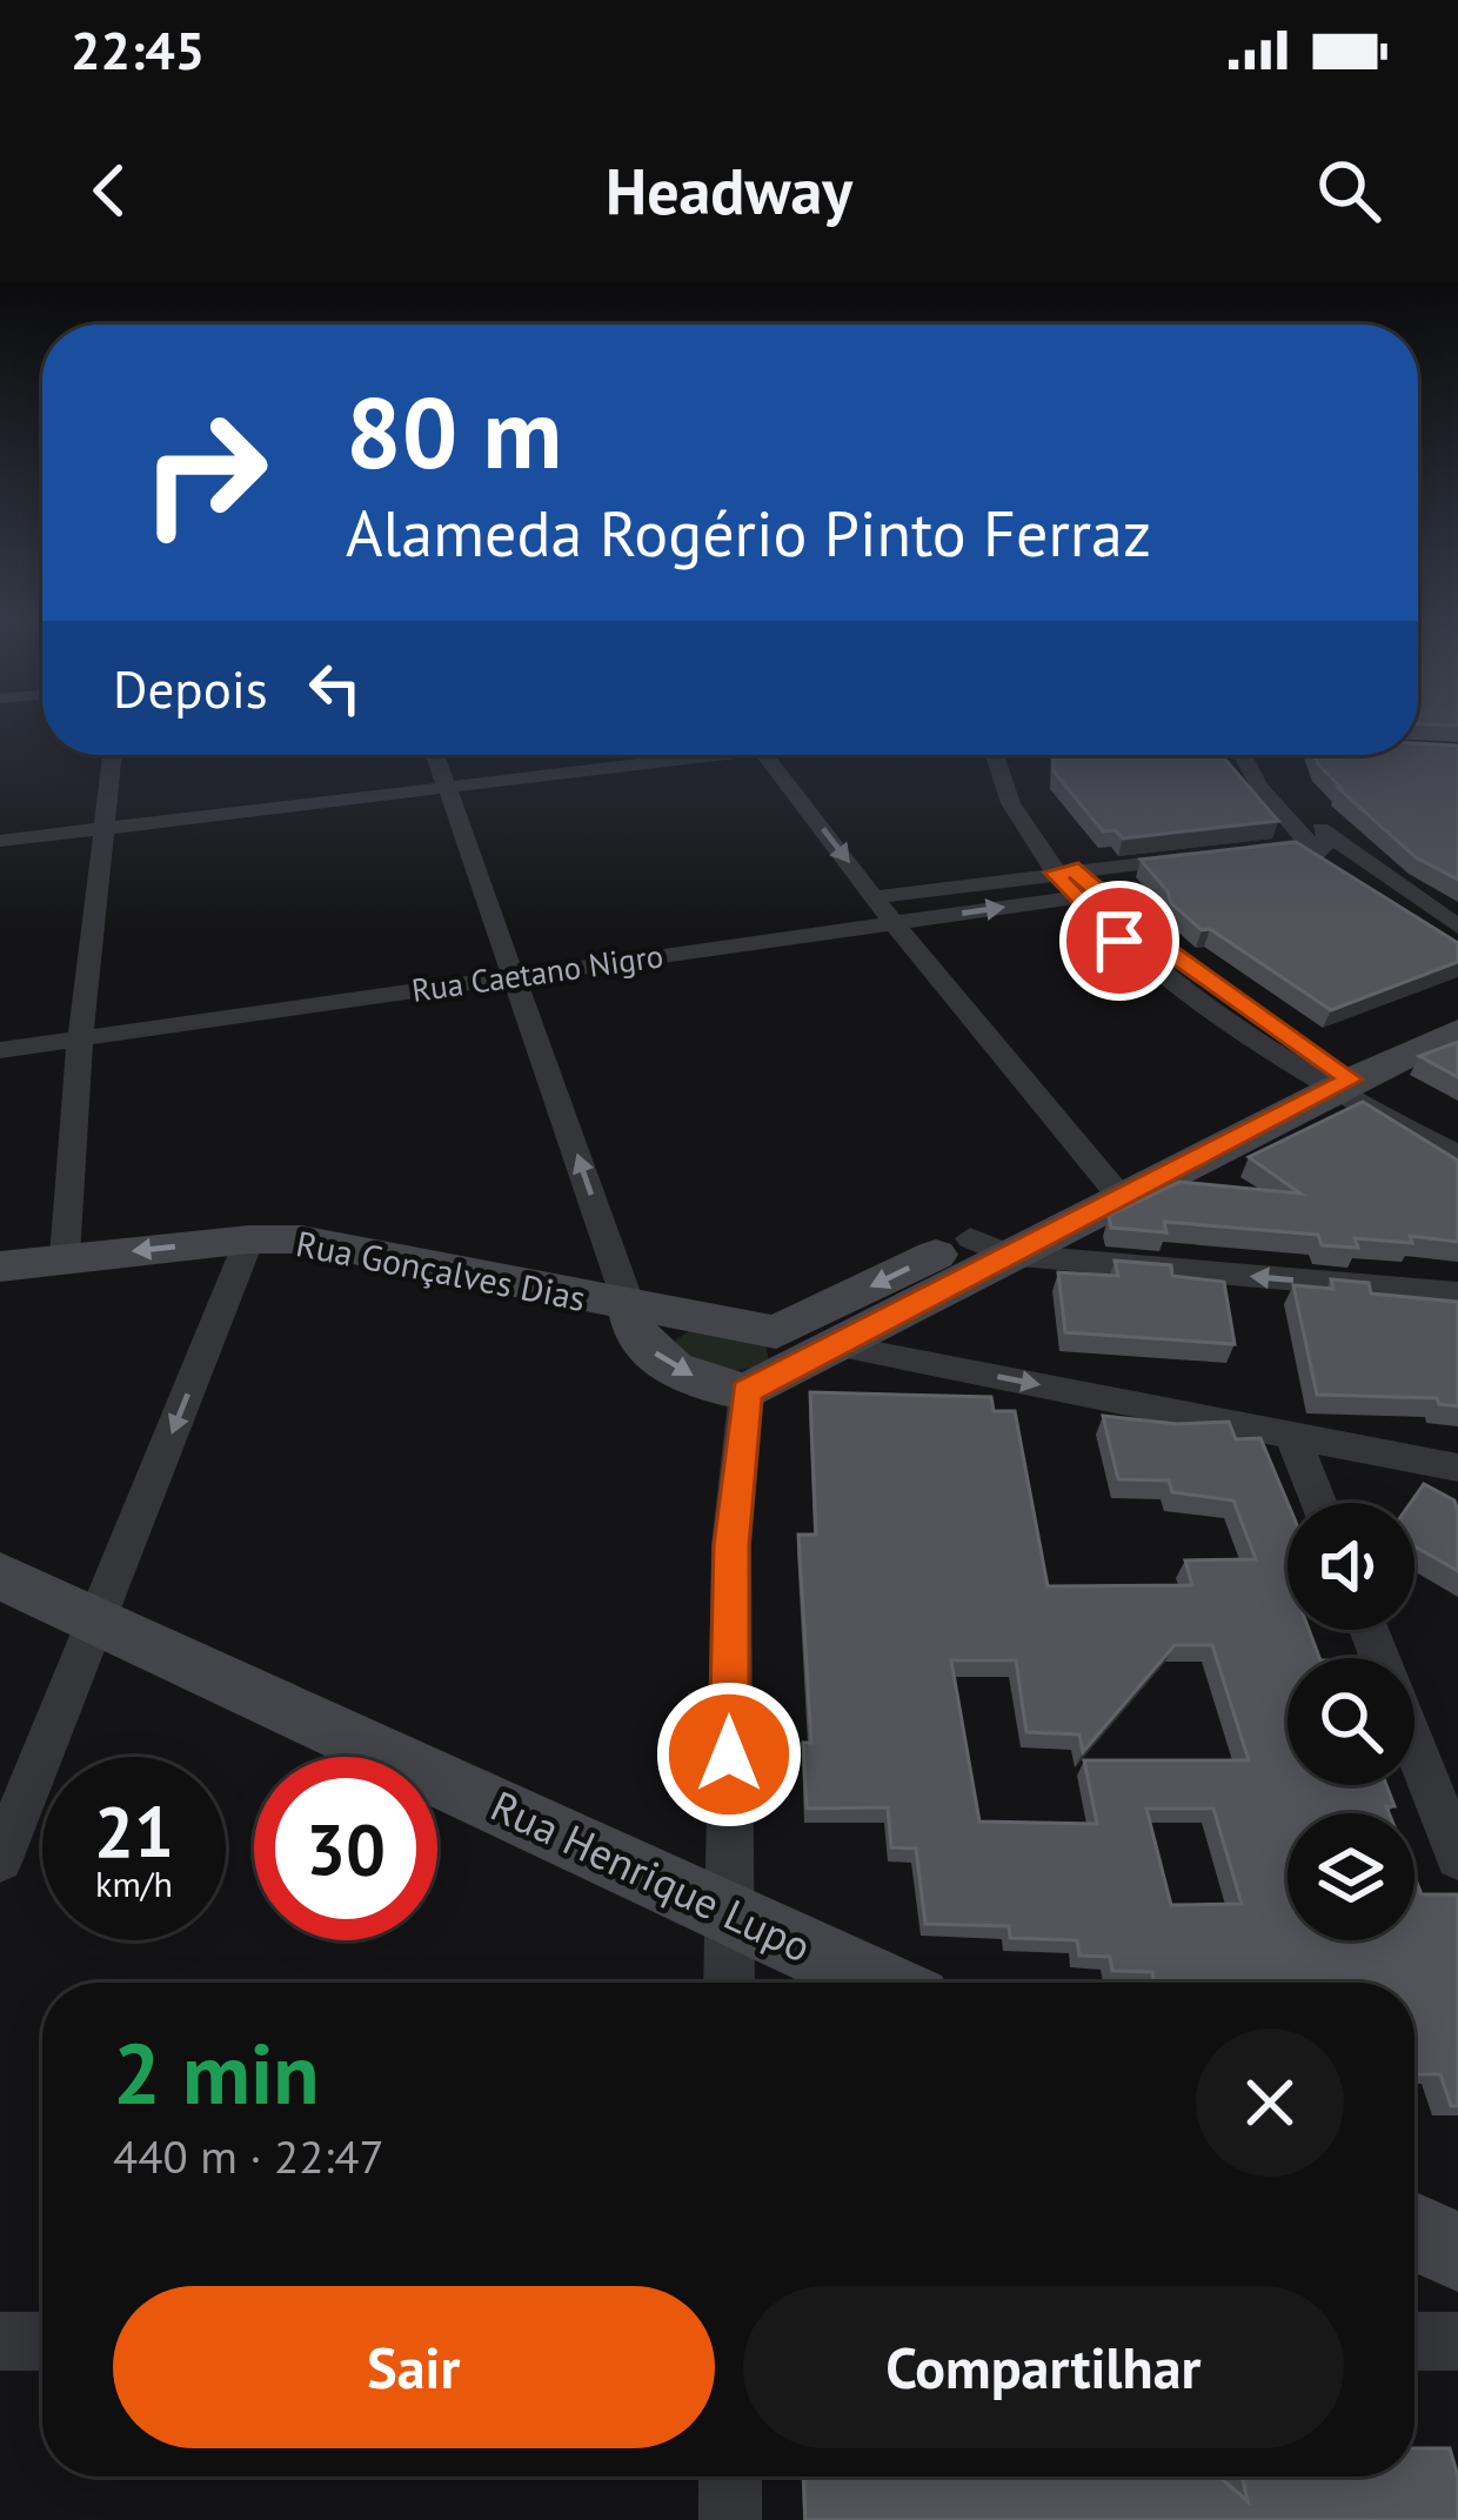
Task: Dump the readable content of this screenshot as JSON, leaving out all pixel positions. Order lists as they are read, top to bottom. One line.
{"streets":{"street":["Rua Caetano Nigro","Rua Gonçalves Dias","Rua Henrique Lupo"]},"page":{"status":"22:45","header":"Headway","turn":["80 m","Alameda Rogério Pinto Ferraz"],"then":"Depois","speed":"21 km/h","limit":"30","heading":["2 min","440 m · 22:47"],"buttons":["Sair","Compartilhar"]}}
